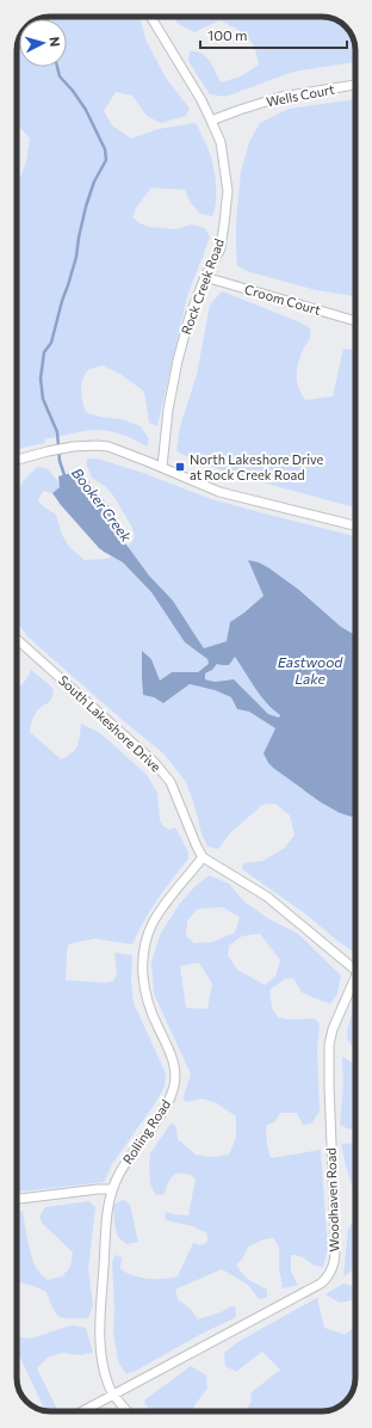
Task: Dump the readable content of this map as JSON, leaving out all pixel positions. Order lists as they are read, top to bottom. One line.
{"streets":{"street":["Wells Court","Rock Creek Road","Croom Court","South Lakeshore Drive","Rolling Road","Woodhaven Road"]},"crossings":[["Wells Court","Rock Creek Road"],["Rock Creek Road","Croom Court"],["South Lakeshore Drive","Rolling Road"],["Rolling Road","Woodhaven Road"]],"water":["Booker Creek","Eastwood Lake"],"places":{"transit":["North Lakeshore Drive at Rock Creek Road"]},"scale_bar":"100 m","north":"right"}
